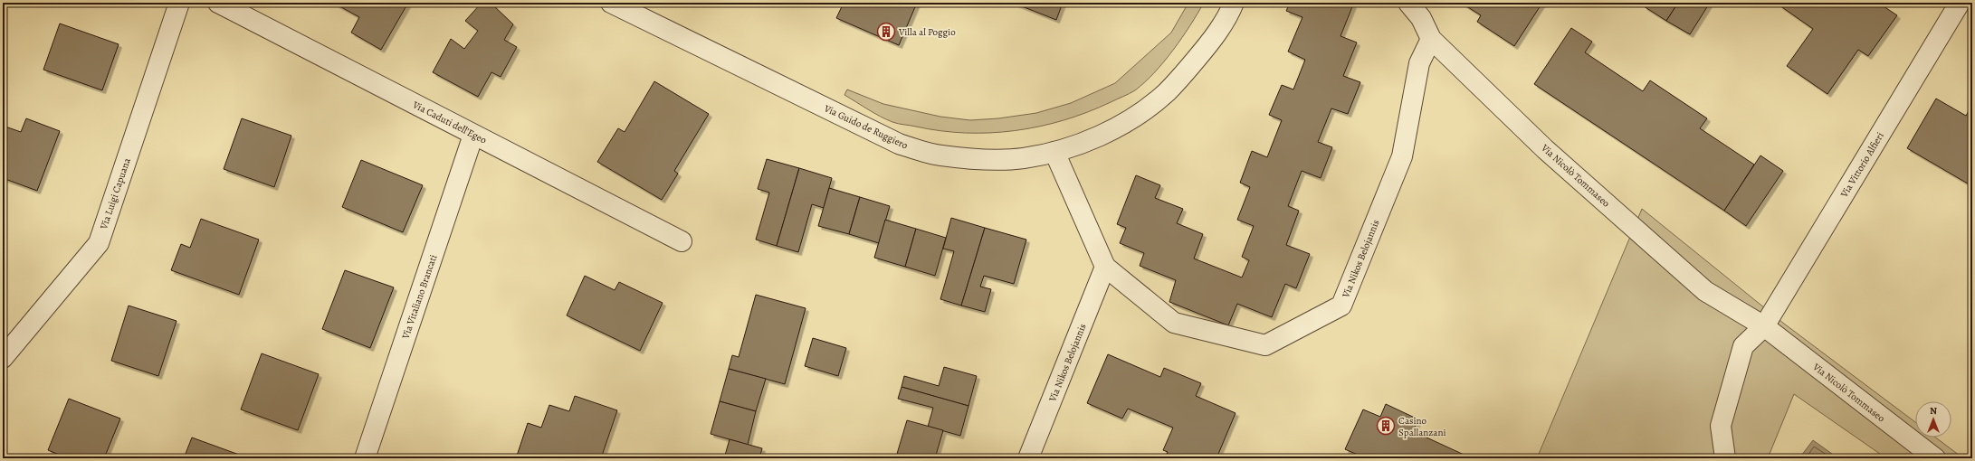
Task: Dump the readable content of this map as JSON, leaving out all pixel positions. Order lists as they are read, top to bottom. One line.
{"streets":{"street":["Via Caduti dell'Egeo","Via Guido de Ruggiero","Via Vittorio Alfieri","Via Nicolò Tommaseo","Via Luigi Capuana","Via Nikos Belojannis","Via Vitaliano Brancati"]},"crossings":[["Via Caduti dell'Egeo","Via Vitaliano Brancati"],["Via Guido de Ruggiero","Via Nikos Belojannis"],["Via Vittorio Alfieri","Via Nicolò Tommaseo"],["Via Nicolò Tommaseo","Via Nikos Belojannis"]],"places":{"building":["Villa al Poggio","Casino Spallanzani"]},"north":"top"}
